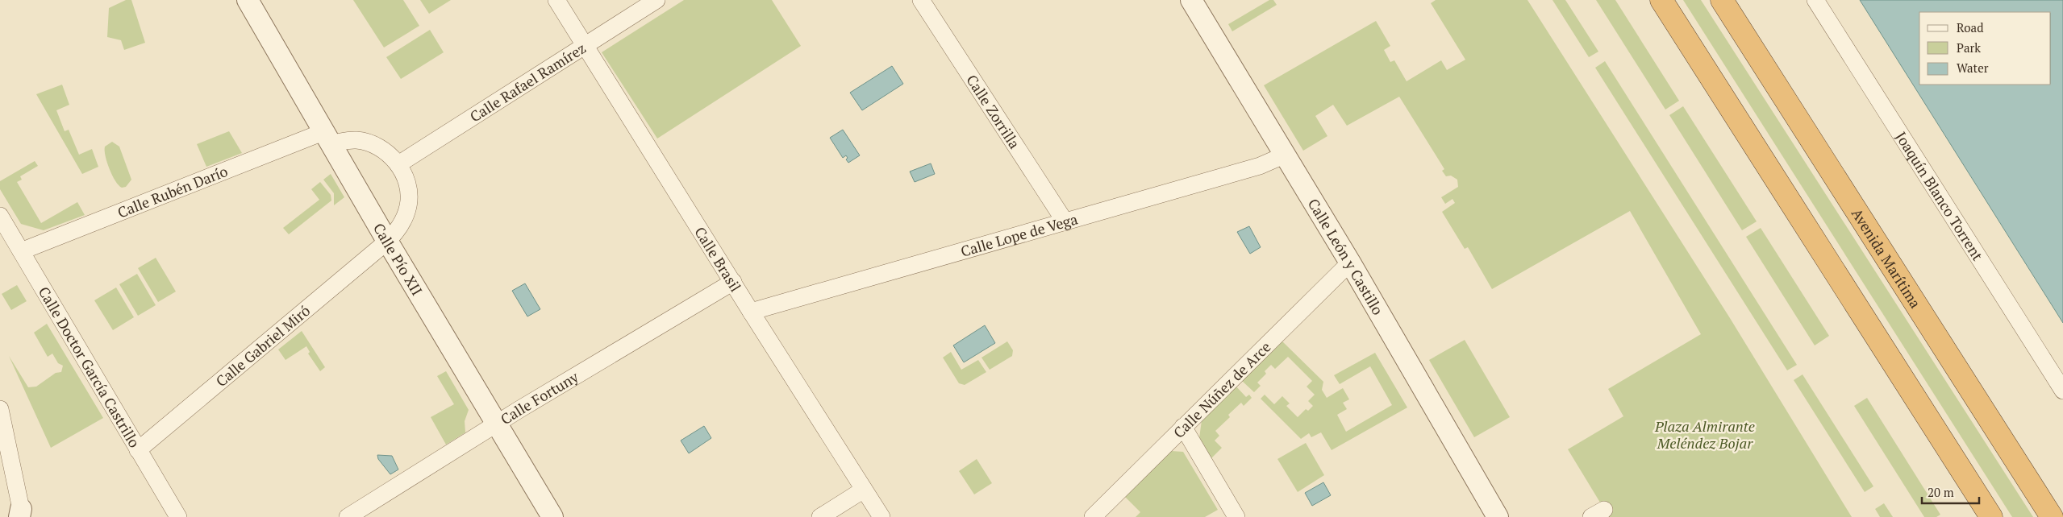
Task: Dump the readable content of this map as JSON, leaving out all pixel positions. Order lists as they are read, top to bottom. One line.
{"streets":{"highway":["Avenida Marítima"],"street":["Calle Rafael Ramírez","Calle Zorrilla","Calle Rubén Darío","Joaquín Blanco Torrent","Calle Lope de Vega","Calle León y Castillo","Calle Brasil","Calle Pío XII","Calle Gabriel Miró","Calle Doctor García Castrillo","Calle Núñez de Arce","Calle Fortuny"]},"crossings":[["Calle Rafael Ramírez","Calle Brasil"],["Calle Zorrilla","Calle Lope de Vega"],["Calle Rubén Darío","Calle Pío XII"],["Calle Rubén Darío","Calle Doctor García Castrillo"],["Calle Lope de Vega","Calle León y Castillo"],["Calle Lope de Vega","Calle Brasil"],["Calle León y Castillo","Calle Núñez de Arce"],["Calle Brasil","Calle Fortuny"],["Calle Pío XII","Calle Gabriel Miró"],["Calle Pío XII","Calle Fortuny"],["Calle Gabriel Miró","Calle Doctor García Castrillo"]],"parks":["Plaza Almirante Meléndez Bojar"],"legend":["Road","Park","Water"],"scale_bar":"20 m"}
